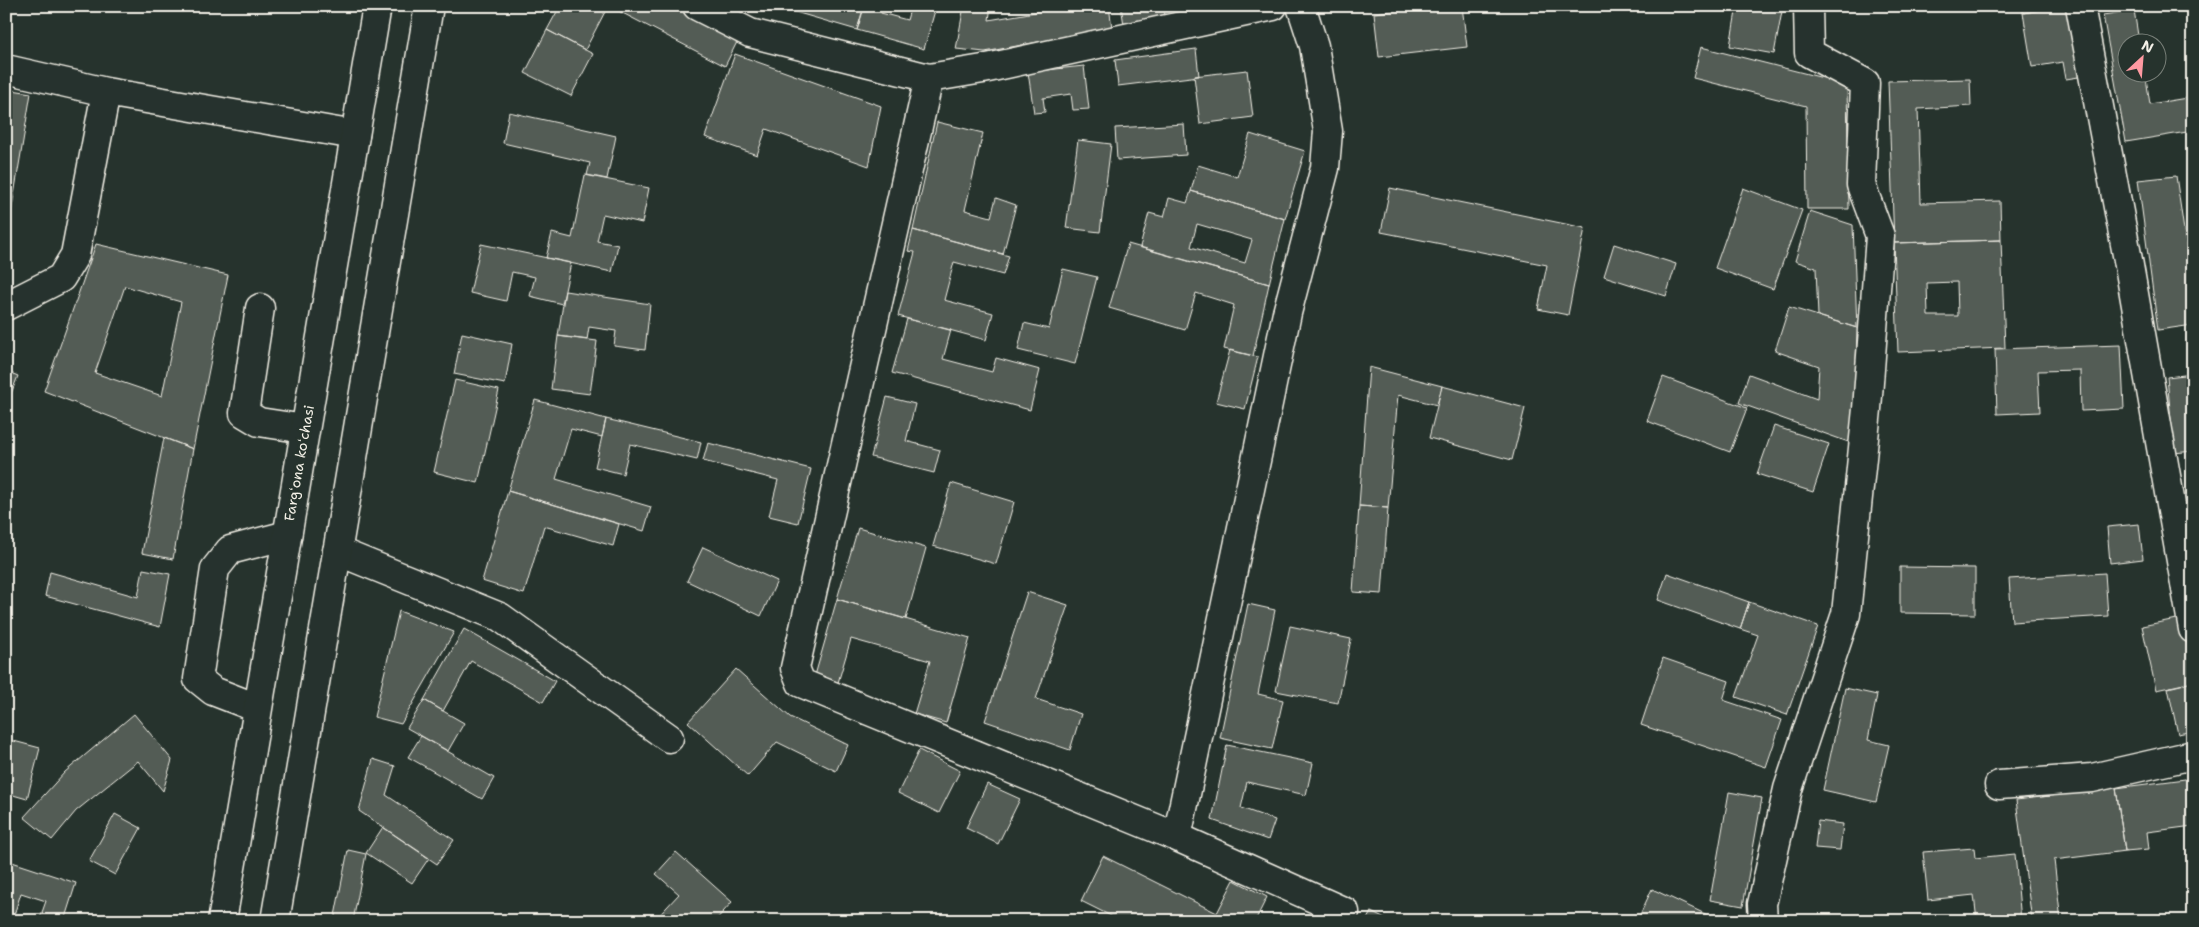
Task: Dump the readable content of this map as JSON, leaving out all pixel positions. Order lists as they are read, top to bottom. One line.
{"streets":{"street":["Fargʻona koʻchasi"]},"north":"top right"}
